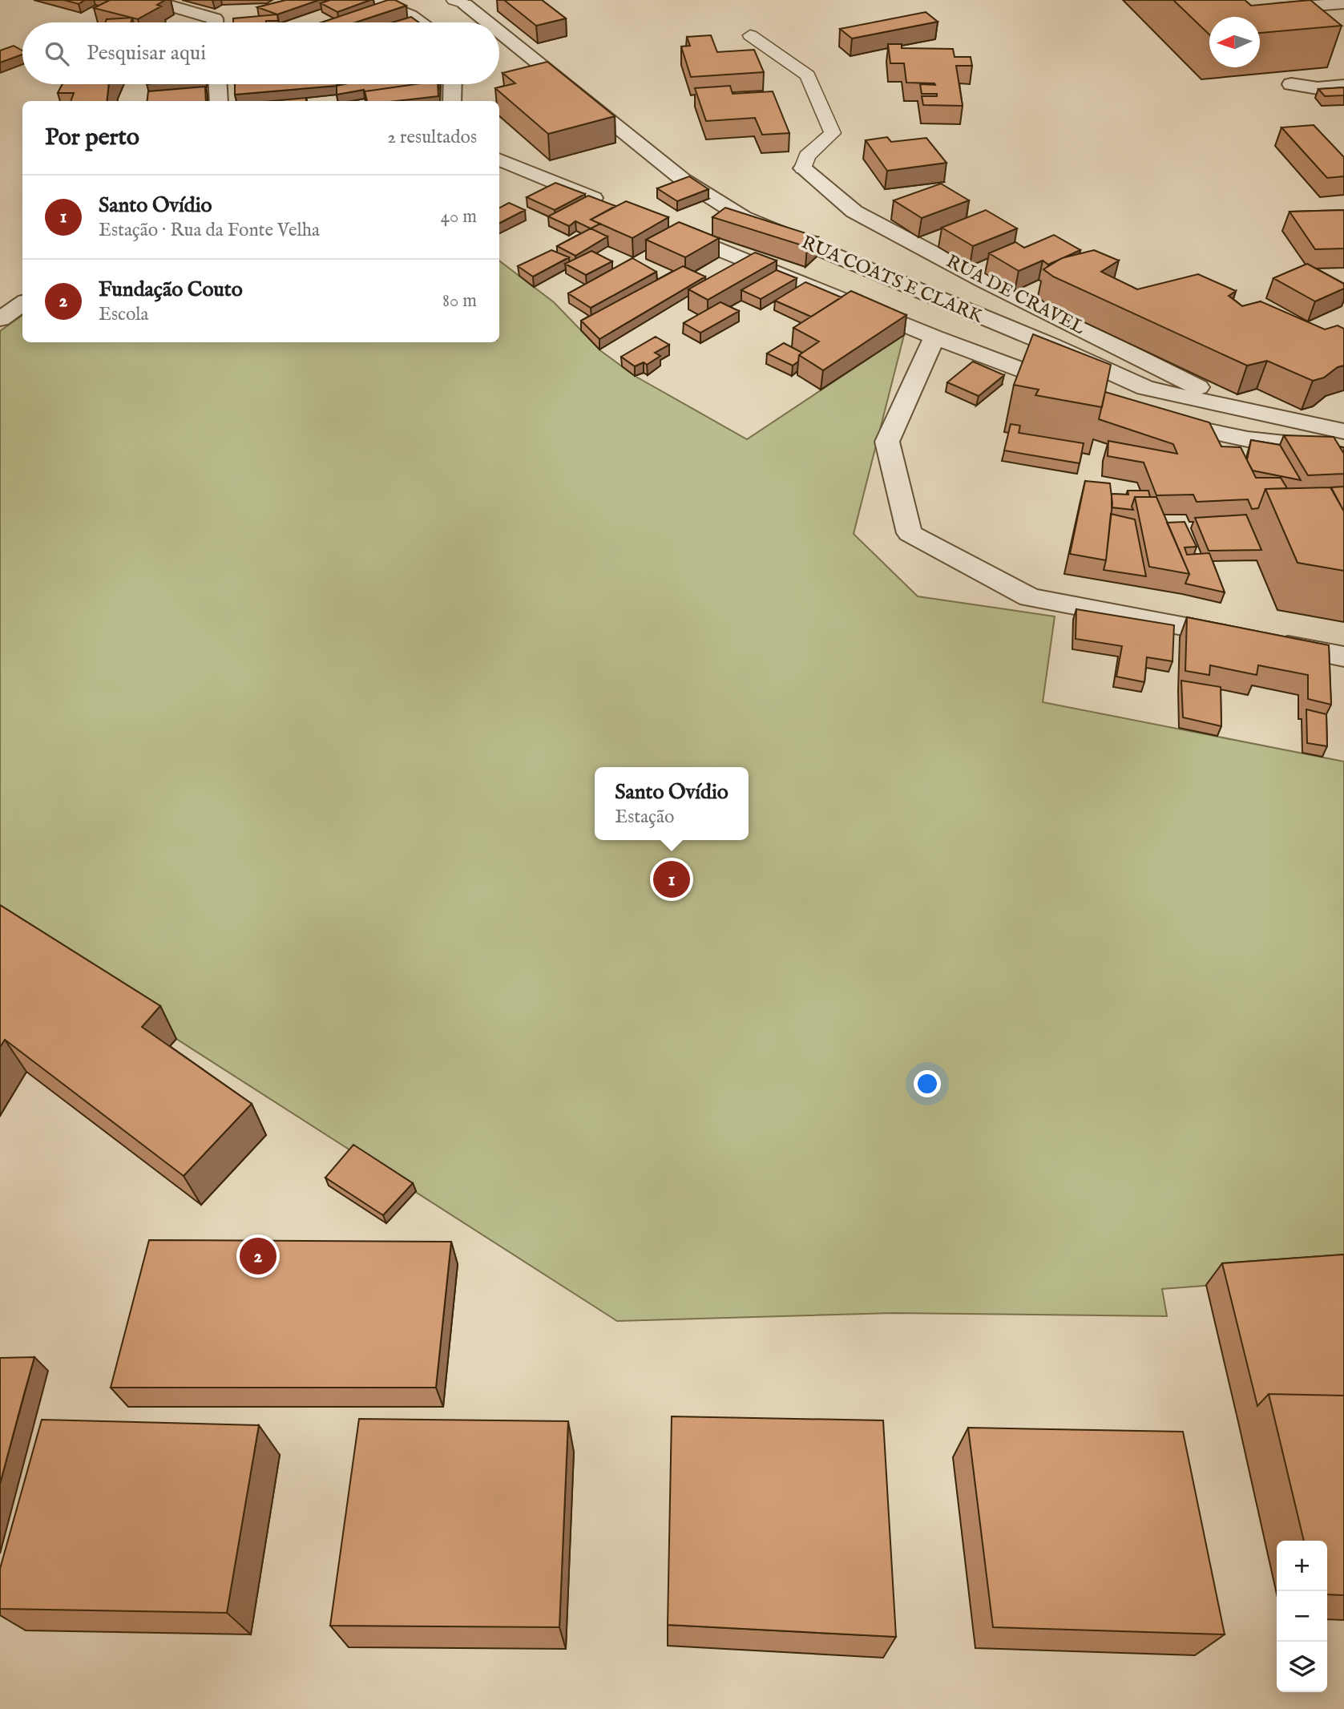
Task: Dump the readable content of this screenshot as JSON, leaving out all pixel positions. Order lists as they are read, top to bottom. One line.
{"streets":{"street":["RUA COATS E CLARK","RUA DE CRAVEL"]},"crossings":[["RUA COATS E CLARK","RUA DE CRAVEL"]],"north":"left","page":{"search":"Pesquisar aqui","heading":["Por perto","2 resultados"],"list":[{"mark":"1","name":"Santo Ovídio","note":"Estação · Rua da Fonte Velha","value":"40 m"},{"mark":"2","name":"Fundação Couto","note":"Escola","value":"80 m"}],"popup":["Santo Ovídio","Estação"],"pins":["1","2"],"map_buttons":["+","−"]}}
